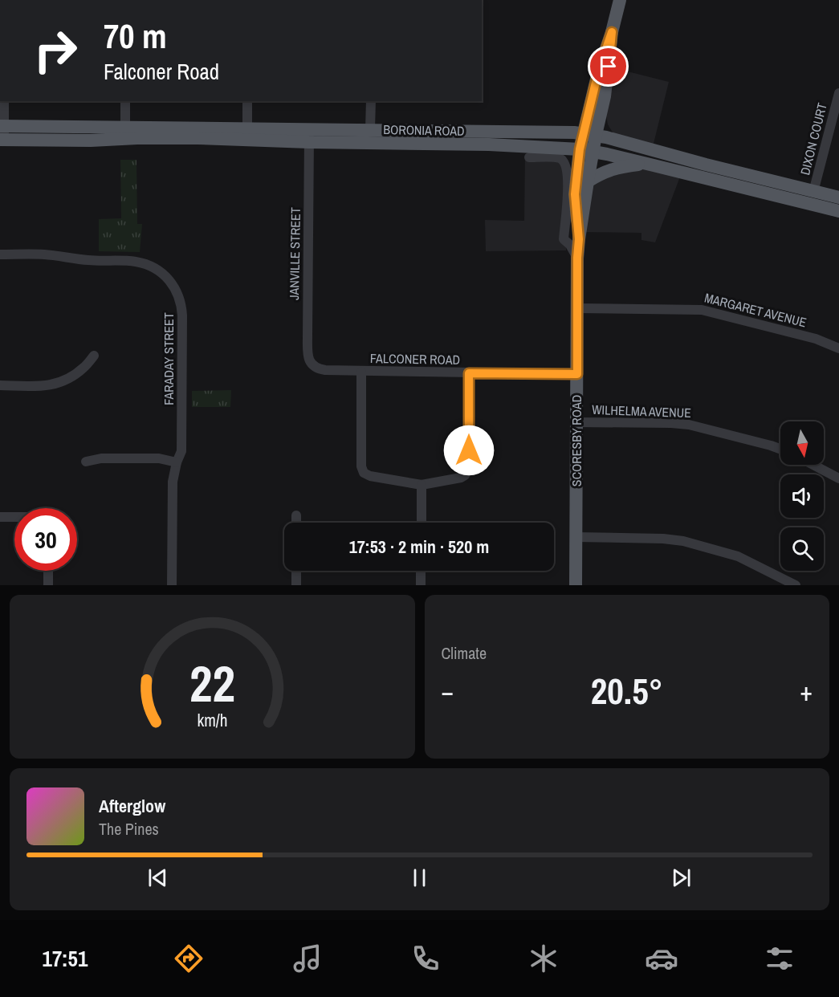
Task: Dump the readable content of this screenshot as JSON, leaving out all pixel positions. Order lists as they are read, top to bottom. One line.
{"streets":{"main road":["BORONIA ROAD","SCORESBY ROAD"],"street":["DIXON COURT","JANVILLE STREET","MARGARET AVENUE","FARADAY STREET","FALCONER ROAD","WILHELMA AVENUE"]},"crossings":[["BORONIA ROAD","DIXON COURT"],["BORONIA ROAD","JANVILLE STREET"],["BORONIA ROAD","SCORESBY ROAD"],["JANVILLE STREET","FALCONER ROAD"],["MARGARET AVENUE","SCORESBY ROAD"],["FALCONER ROAD","SCORESBY ROAD"],["WILHELMA AVENUE","SCORESBY ROAD"]],"north":"bottom","page":{"turn":["70 m","Falconer Road"],"limit":"30","trip":"17:53 · 2 min · 520 m","tile":"Climate","heat":["−","20.5°","+"],"song":["Afterglow","The Pines"],"tabs":"17:51","gauge":["22","km/h"]}}
